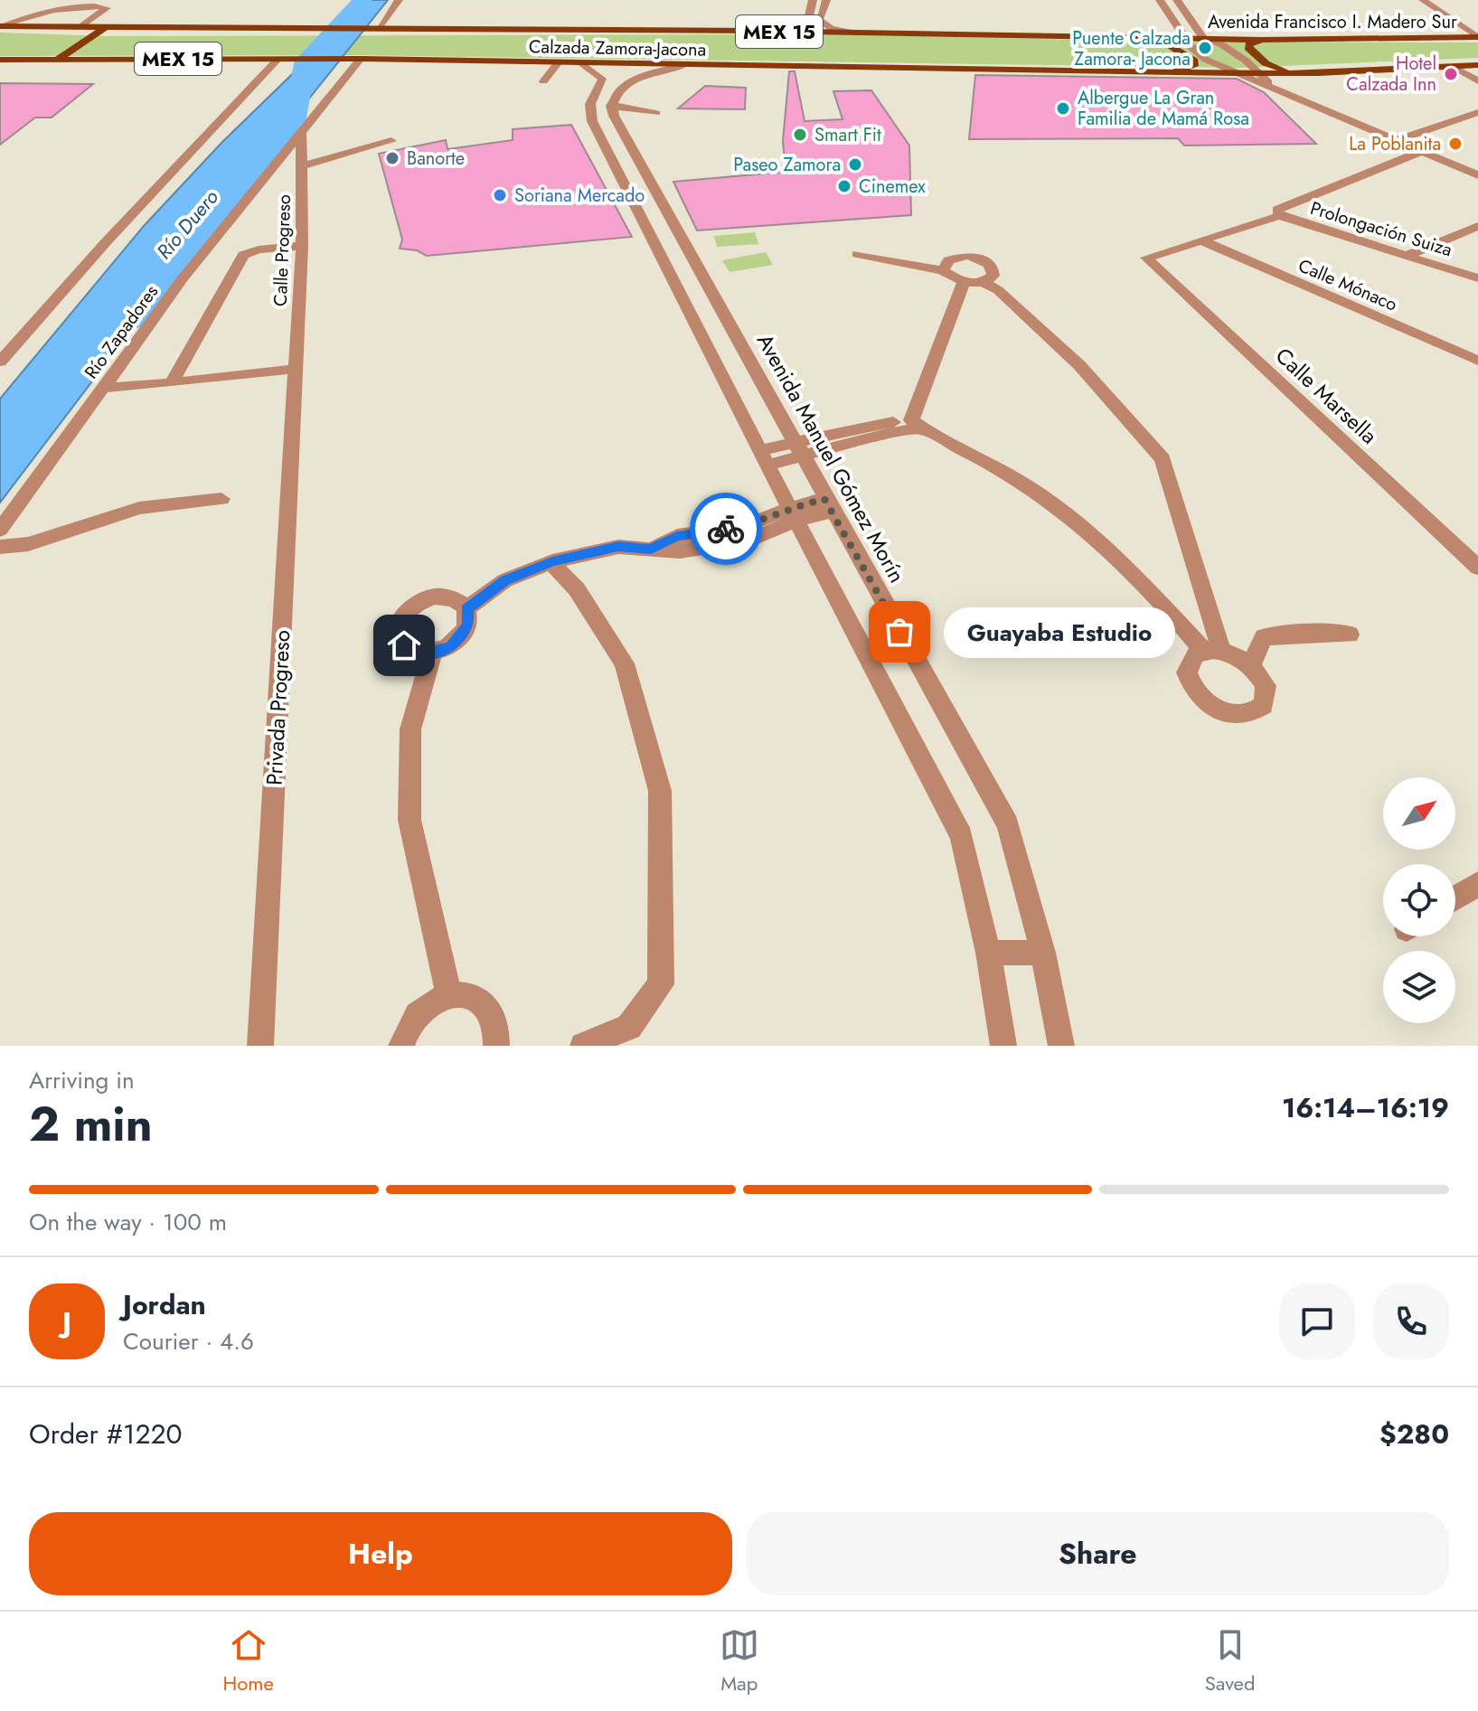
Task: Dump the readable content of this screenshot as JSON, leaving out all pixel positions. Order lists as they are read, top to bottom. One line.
{"streets":{"main road":["Avenida Francisco I. Madero Sur","MEX 15","Calzada Zamora-Jacona"],"street":["Prolongación Suiza","Calle Progreso","Calle Mónaco","Río Zapadores","Calle Marsella","Avenida Manuel Gómez Morín","Privada Progreso"]},"crossings":[["Avenida Francisco I. Madero Sur","Calzada Zamora-Jacona"],["MEX 15","Calzada Zamora-Jacona"],["Calzada Zamora-Jacona","Río Zapadores"],["Calle Progreso","Río Zapadores"],["Calle Progreso","Privada Progreso"],["Calle Mónaco","Calle Marsella"]],"water":["Río Duero"],"places":["Puente Calzada Zamora- Jacona","Hotel Calzada Inn","Albergue La Gran Familia de Mamá Rosa","Smart Fit","La Poblanita","Banorte","Paseo Zamora","Cinemex","Soriana Mercado","Guayaba Estudio"],"north":"top right","page":{"bubble":"Guayaba Estudio","heading":["2 min","Arriving in","16:14–16:19"],"panel":["Jordan","Courier · 4.6","Order #1220","$280"],"bar":"On the way · 100 m","round":"J","buttons":["Help","Share"],"tabs":["Home","Map","Saved"]}}
